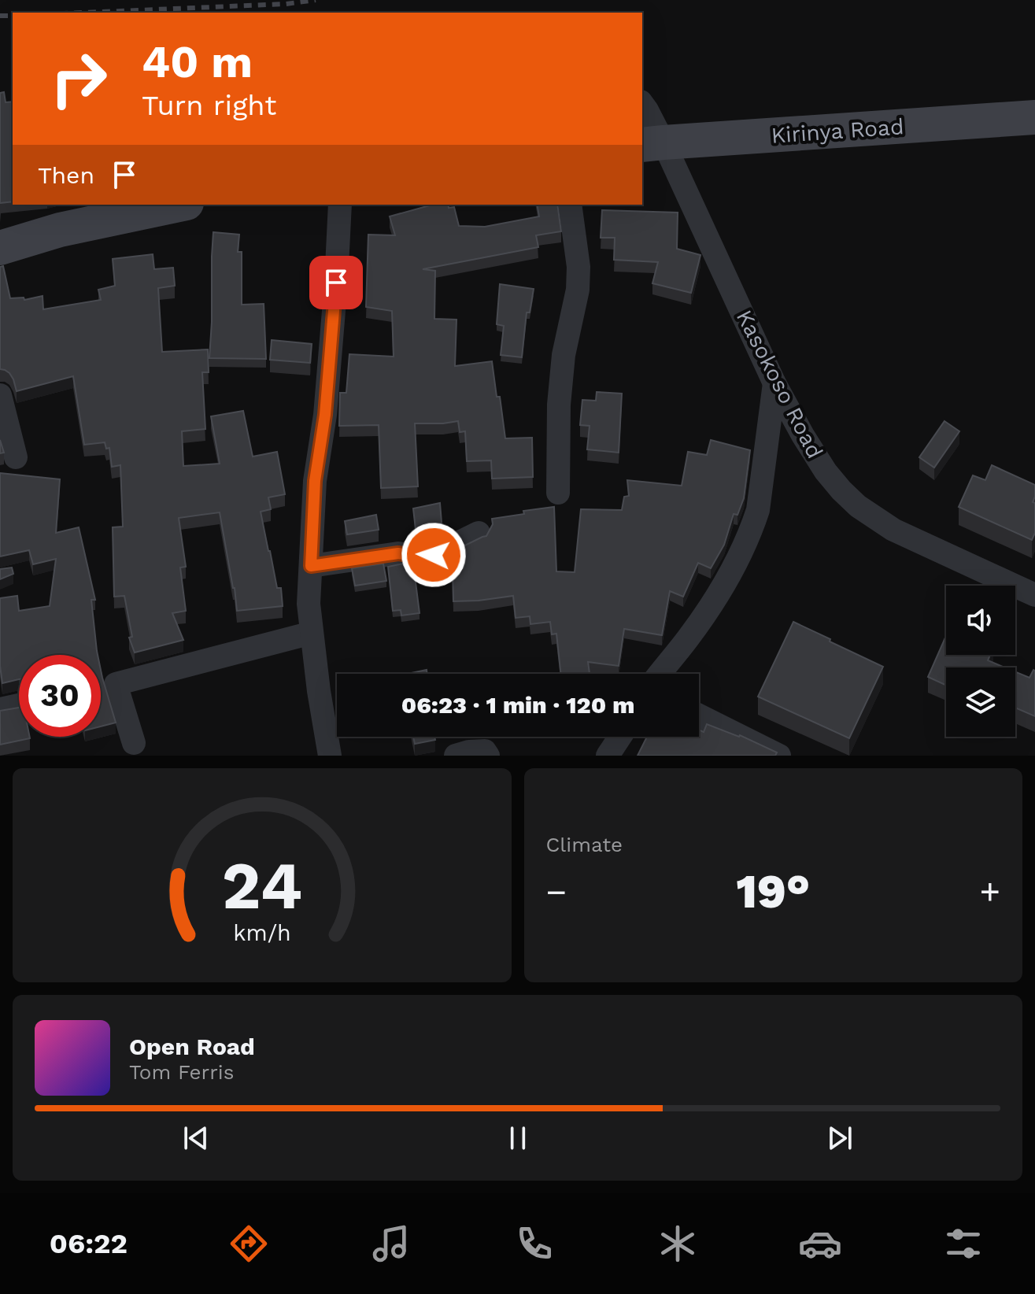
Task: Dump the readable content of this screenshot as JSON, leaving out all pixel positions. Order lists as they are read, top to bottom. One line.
{"streets":{"main road":["Kirinya Road"],"street":["Kasokoso Road"]},"crossings":[["Kirinya Road","Kasokoso Road"]],"page":{"turn":["40 m","Turn right"],"then":"Then","limit":"30","trip":"06:23 · 1 min · 120 m","tile":"Climate","heat":["−","19°","+"],"song":["Open Road","Tom Ferris"],"tabs":"06:22","gauge":["24","km/h"]}}
